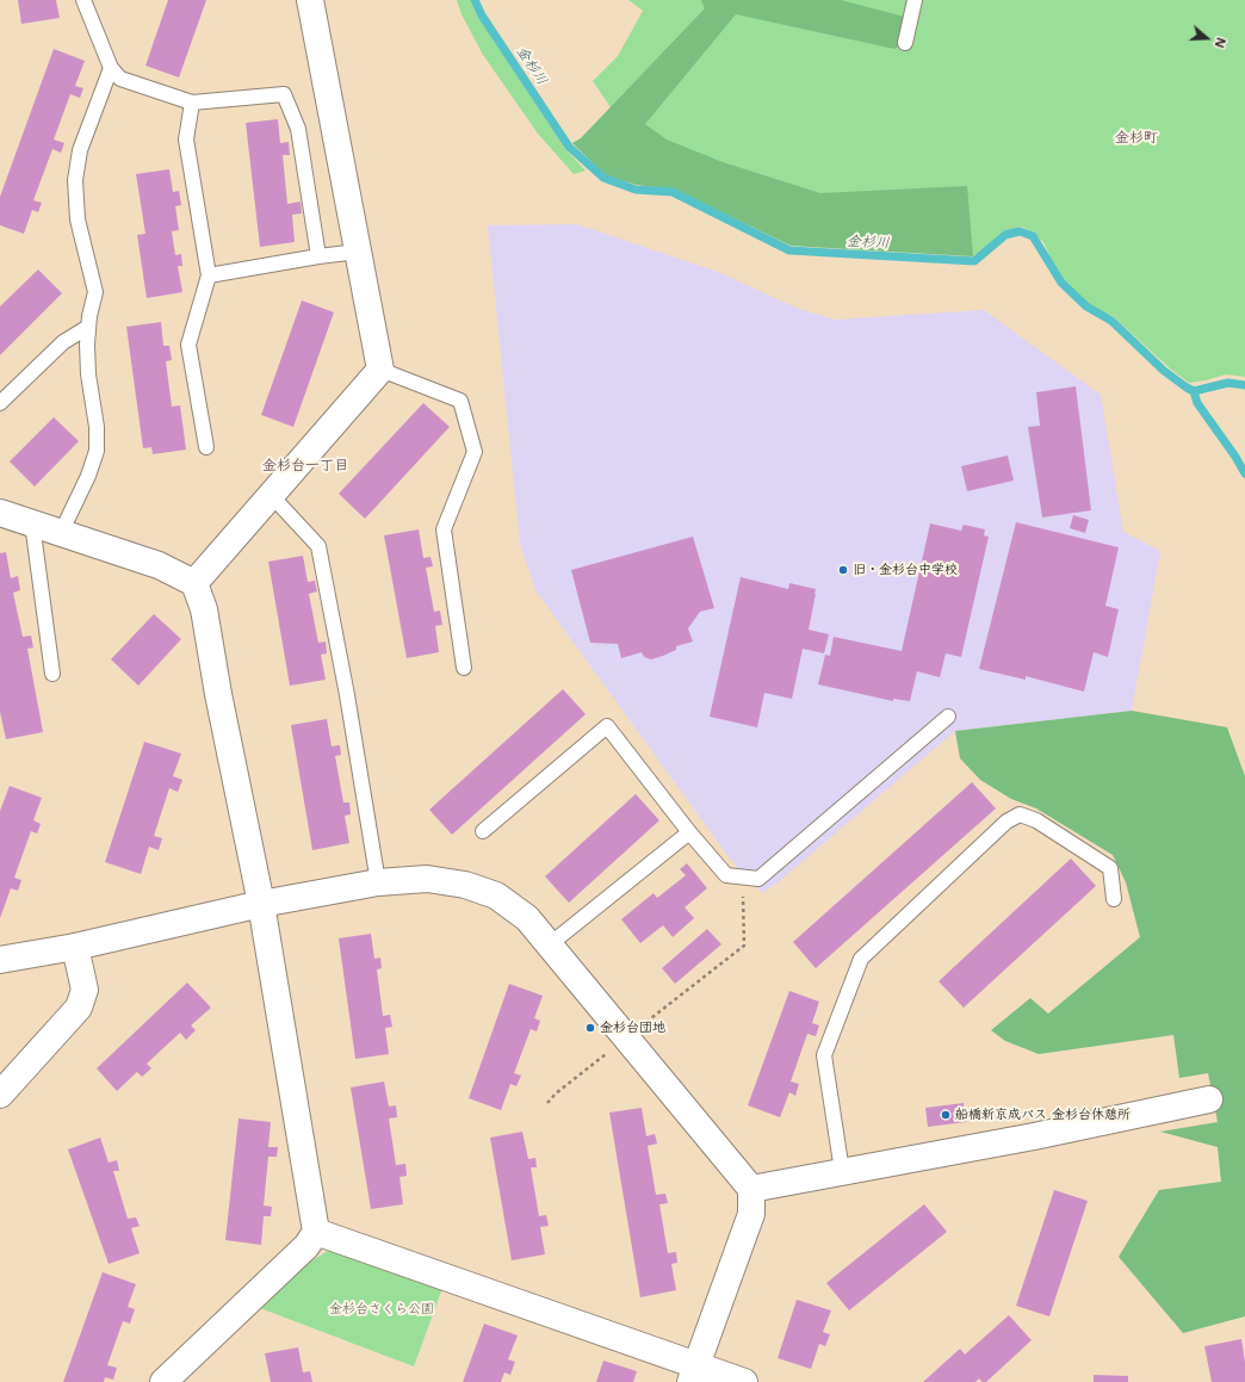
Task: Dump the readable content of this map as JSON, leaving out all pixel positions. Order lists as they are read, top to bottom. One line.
{"districts":["金杉町","金杉台一丁目"],"water":["金杉川"],"parks":["金杉台さくら公園"],"places":["旧・金杉台中学校","金杉台団地","船橋新京成バス 金杉台休憩所"],"north":"right"}
